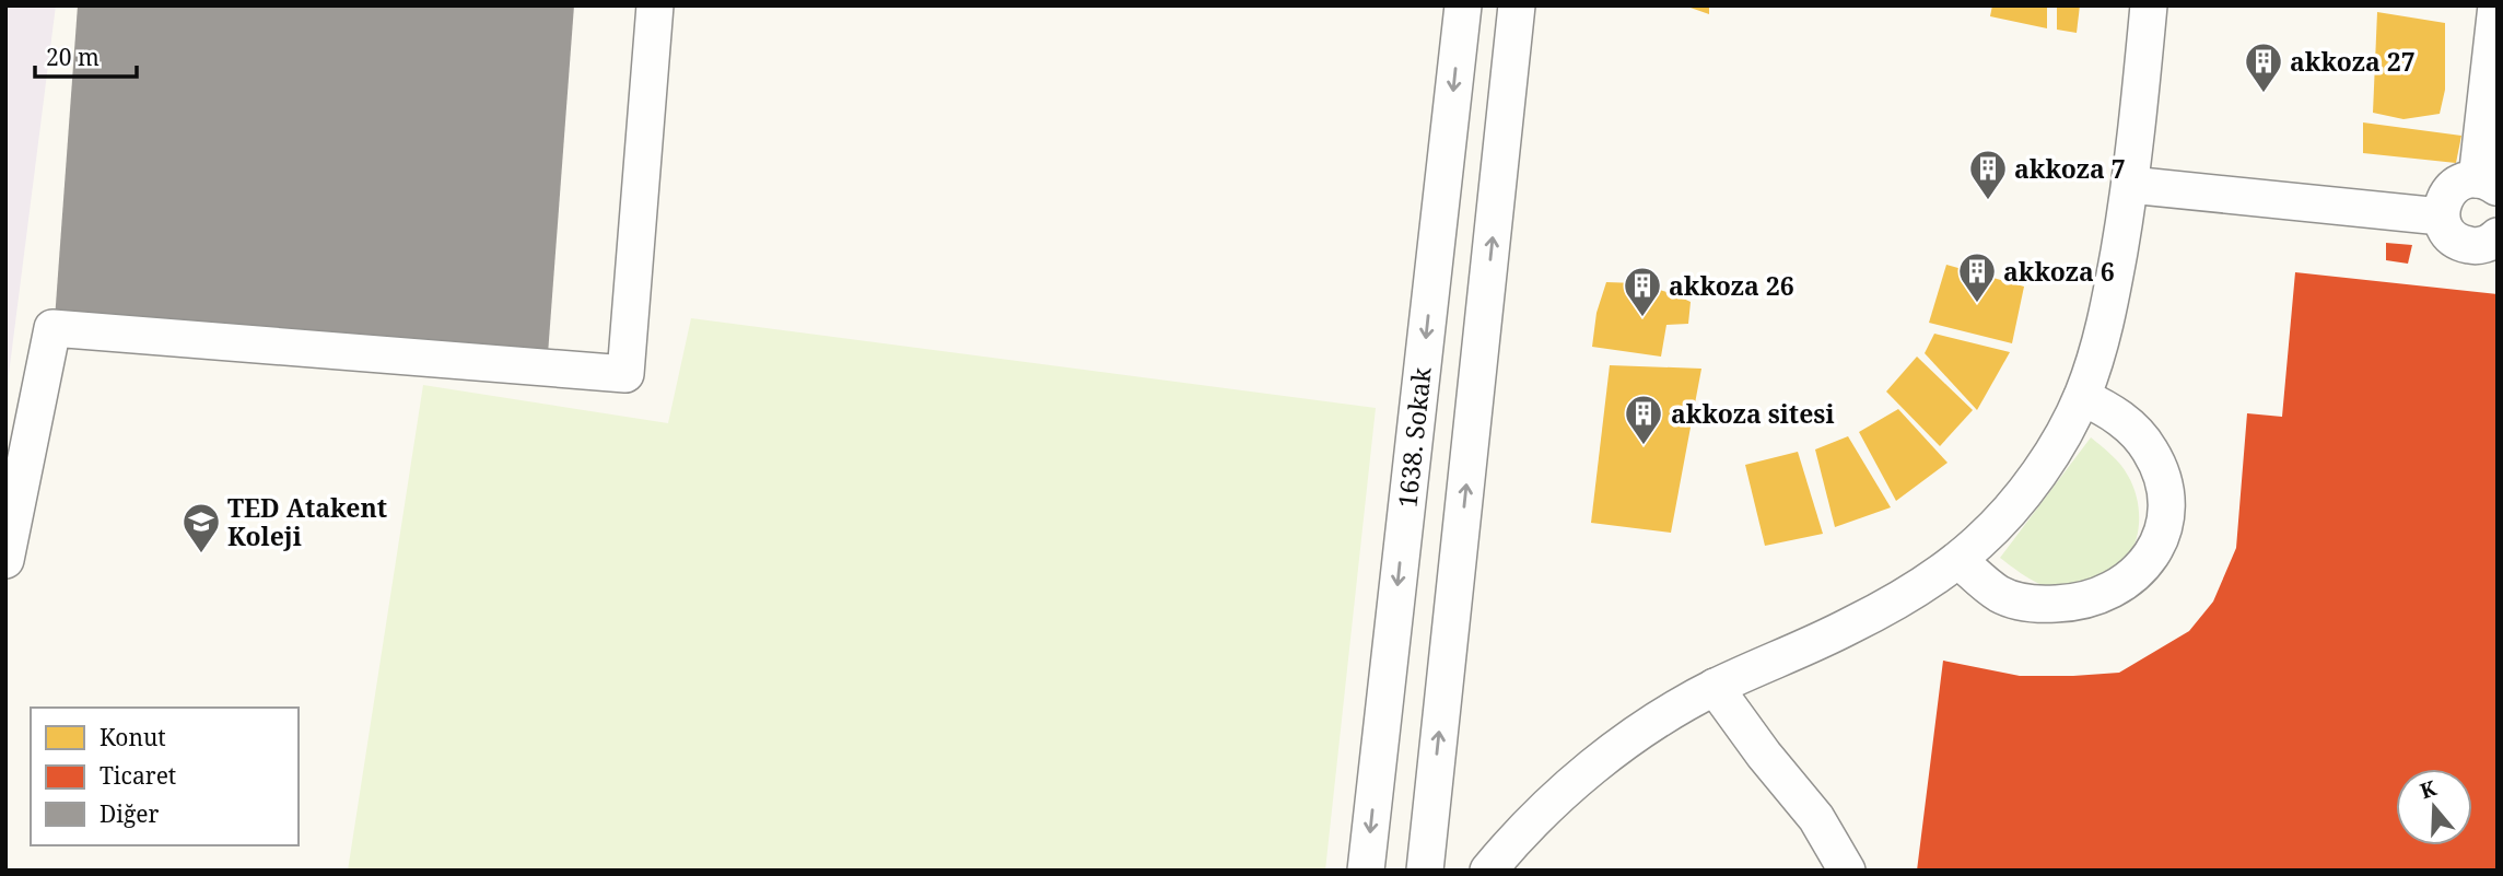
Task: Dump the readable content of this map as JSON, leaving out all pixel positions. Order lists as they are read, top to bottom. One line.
{"streets":{"street":["1638. Sokak"]},"places":{"building":["akkoza 27","akkoza 7","akkoza 6","akkoza 26","akkoza sitesi"],"school or university":["TED Atakent Koleji"]},"legend":["Konut","Ticaret","Diğer"],"scale_bar":"20 m","north":"top"}
